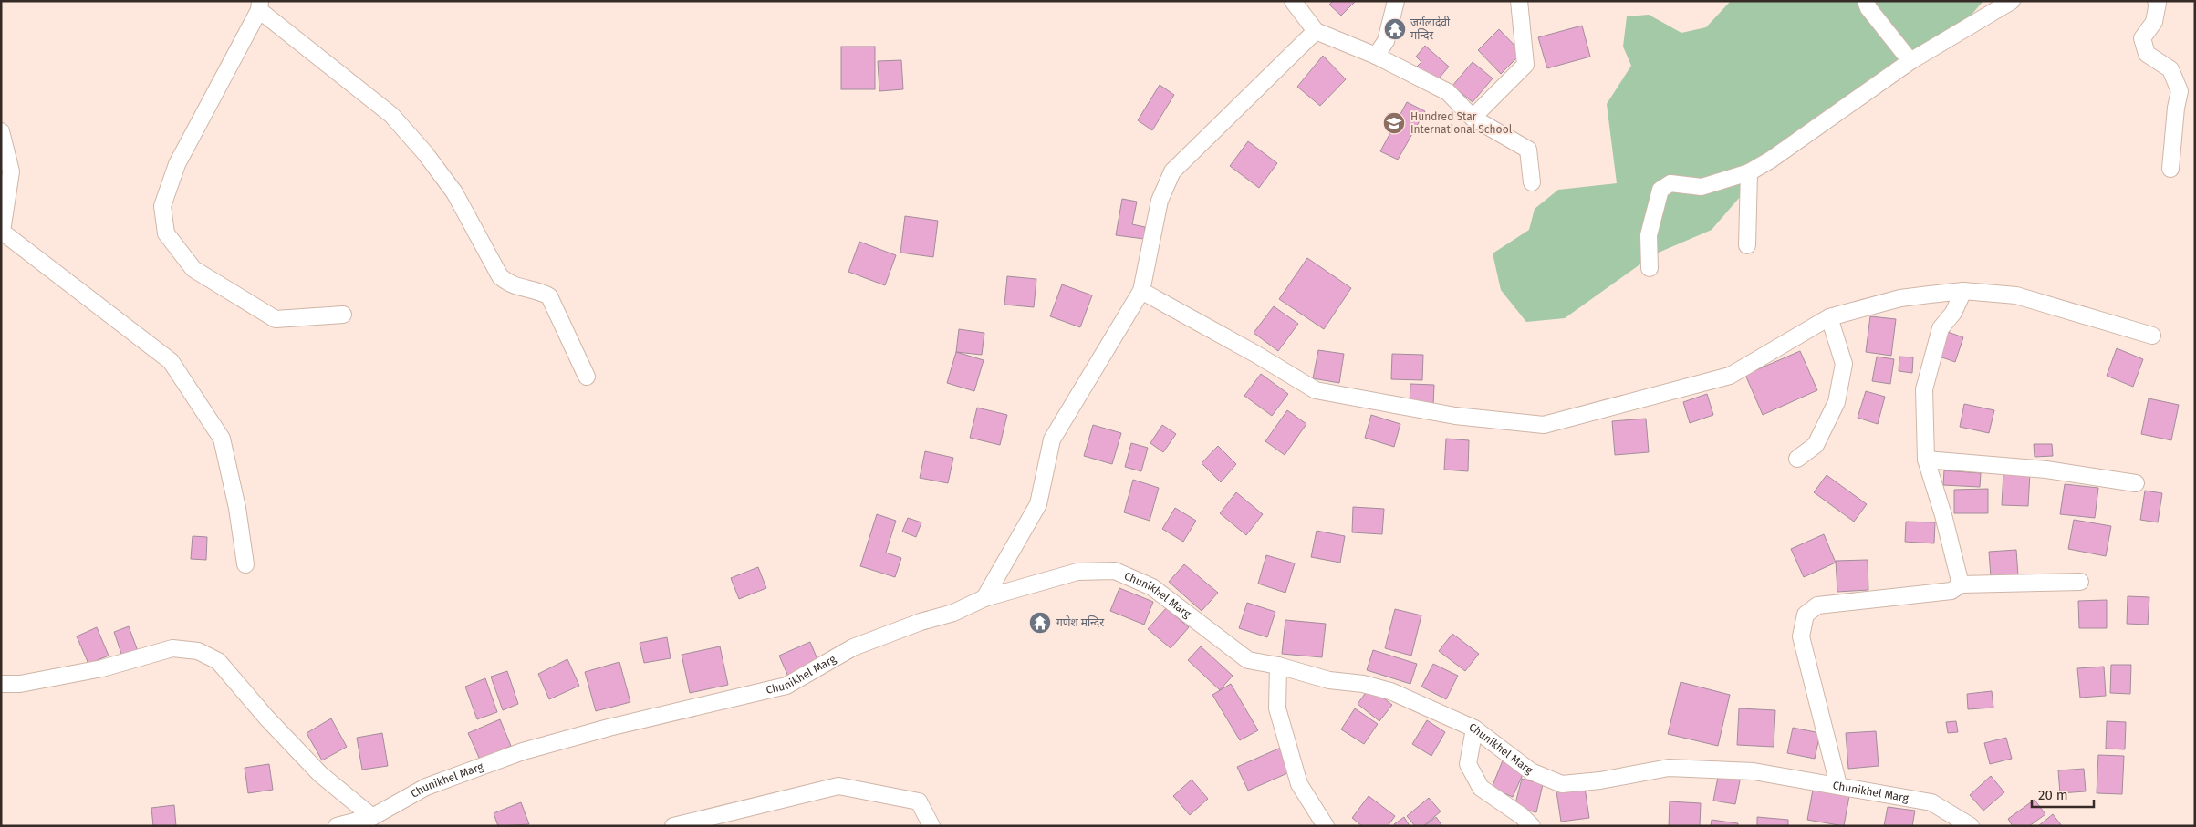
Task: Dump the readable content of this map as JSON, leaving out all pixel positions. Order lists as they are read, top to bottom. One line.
{"streets":{"street":["Chunikhel Marg"]},"places":{"temple":["जर्गलादेवी मन्दिर","गणेश मन्दिर"],"school or university":["Hundred Star International School"]},"scale_bar":"20 m"}
